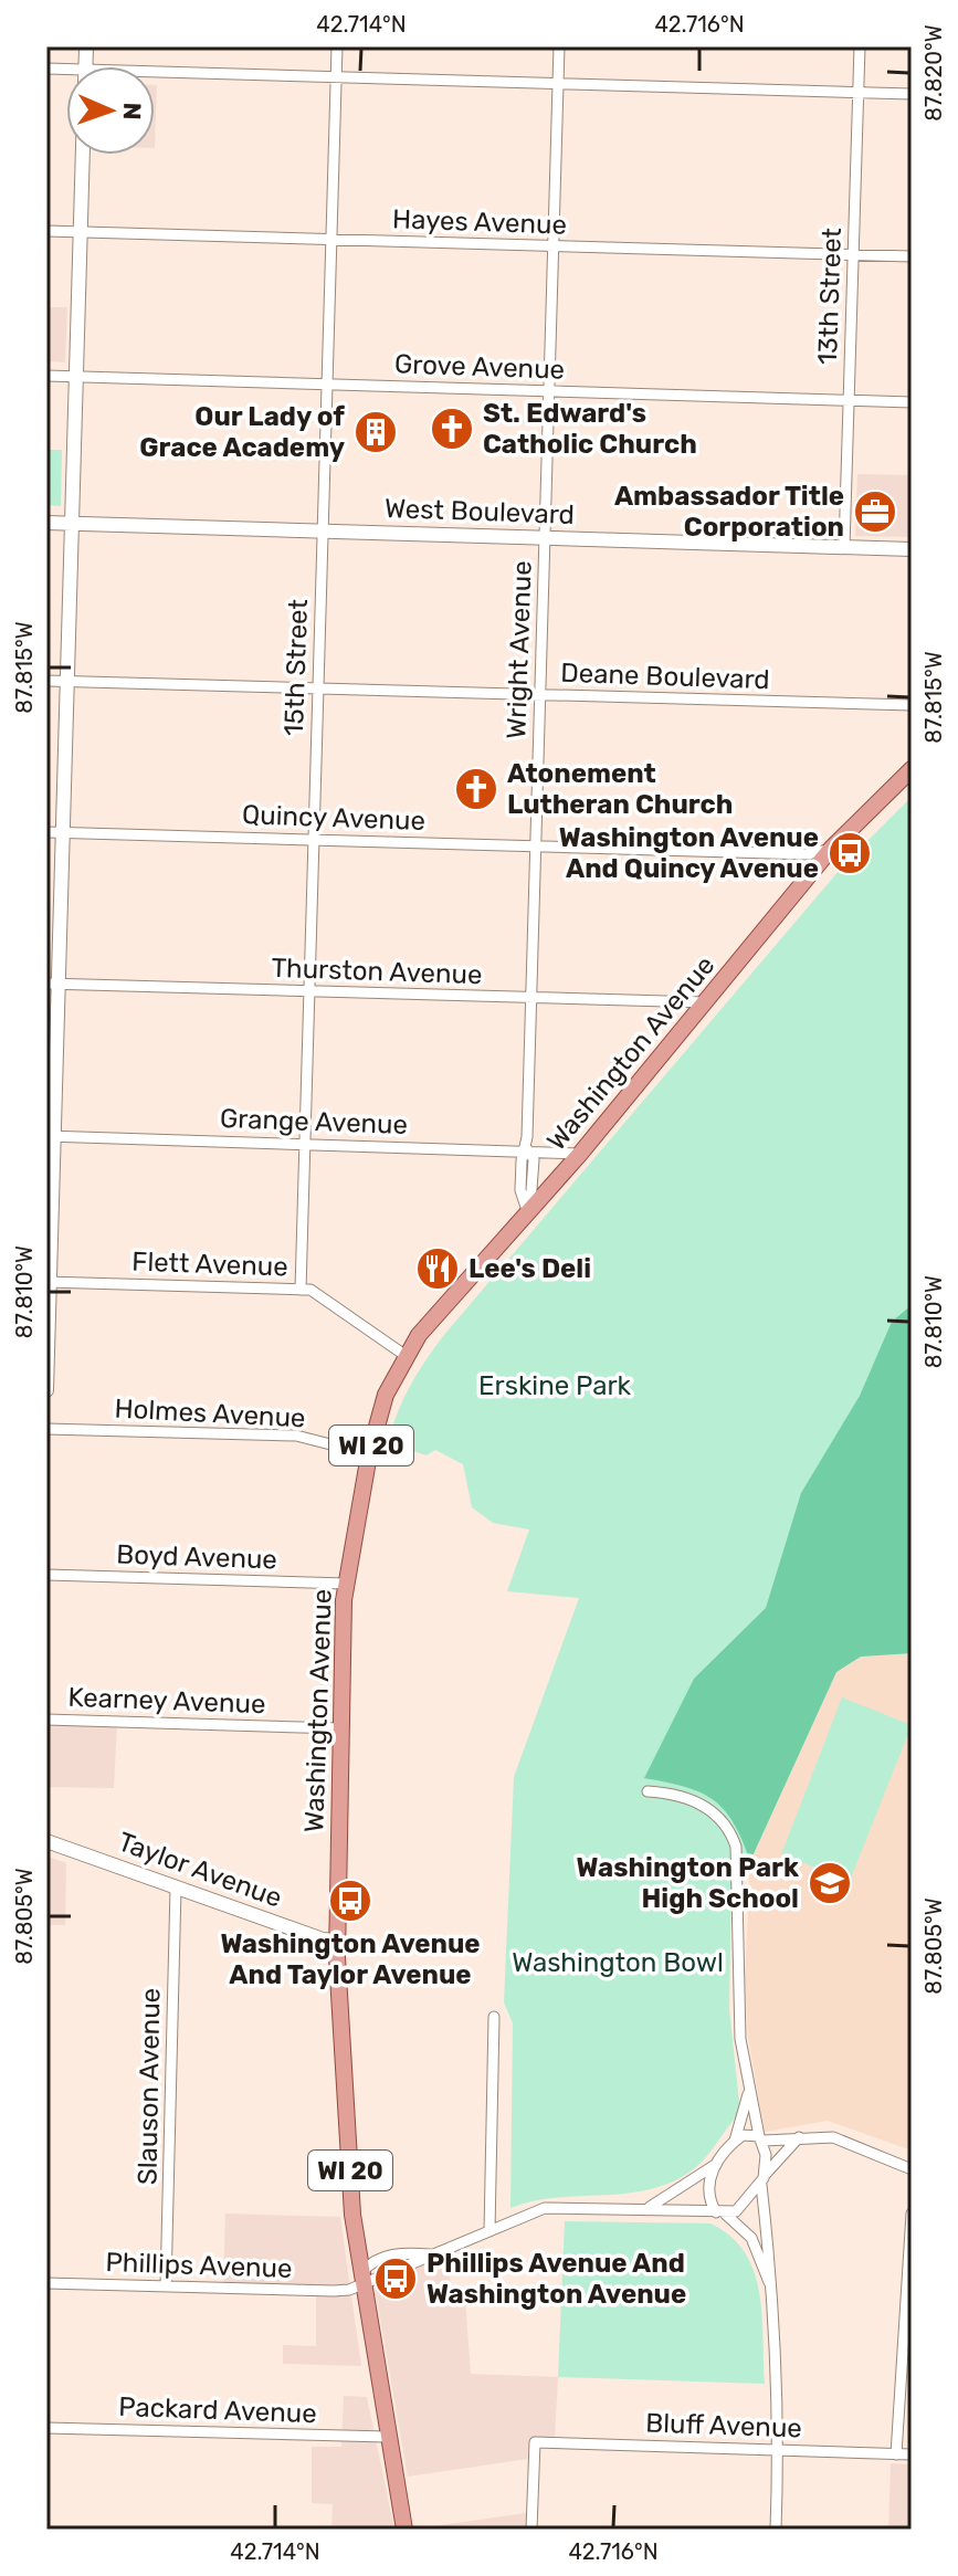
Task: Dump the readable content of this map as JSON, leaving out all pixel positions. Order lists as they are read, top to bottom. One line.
{"streets":{"main road":["Washington Avenue","WI 20"],"street":["Hayes Avenue","13th Street","Grove Avenue","West Boulevard","Wright Avenue","15th Street","Deane Boulevard","Quincy Avenue","Thurston Avenue","Grange Avenue","Flett Avenue","Holmes Avenue","Boyd Avenue","Kearney Avenue","Taylor Avenue","Slauson Avenue","Phillips Avenue","Packard Avenue","Bluff Avenue"]},"crossings":[["Hayes Avenue","13th Street"],["Hayes Avenue","Wright Avenue"],["Hayes Avenue","15th Street"],["13th Street","Grove Avenue"],["13th Street","West Boulevard"],["Grove Avenue","Wright Avenue"],["Grove Avenue","15th Street"],["West Boulevard","Wright Avenue"],["West Boulevard","15th Street"],["Wright Avenue","Deane Boulevard"],["Wright Avenue","Quincy Avenue"],["Wright Avenue","Thurston Avenue"],["Wright Avenue","Washington Avenue"],["Wright Avenue","Grange Avenue"],["15th Street","Deane Boulevard"],["15th Street","Quincy Avenue"],["15th Street","Thurston Avenue"],["15th Street","Grange Avenue"],["15th Street","Flett Avenue"],["Quincy Avenue","Washington Avenue"],["Thurston Avenue","Washington Avenue"],["Washington Avenue","Grange Avenue"],["Washington Avenue","Flett Avenue"],["Washington Avenue","Holmes Avenue"],["Washington Avenue","Boyd Avenue"],["Washington Avenue","Kearney Avenue"],["Washington Avenue","Taylor Avenue"],["Washington Avenue","Phillips Avenue"],["Washington Avenue","Packard Avenue"],["Taylor Avenue","Slauson Avenue"],["Slauson Avenue","Phillips Avenue"]],"parks":["Erskine Park","Washington Bowl"],"places":{"church":["St. Edward's Catholic Church","Atonement Lutheran Church"],"building":["Our Lady of Grace Academy"],"office":["Ambassador Title Corporation"],"bus stop":["Washington Avenue And Quincy Avenue","Washington Avenue And Taylor Avenue","Phillips Avenue And Washington Avenue"],"restaurant":["Lee's Deli"],"school or university":["Washington Park High School"]},"north":"right","coordinates":["42.714°N","42.716°N","87.820°W","87.815°W","87.810°W","87.805°W"]}
